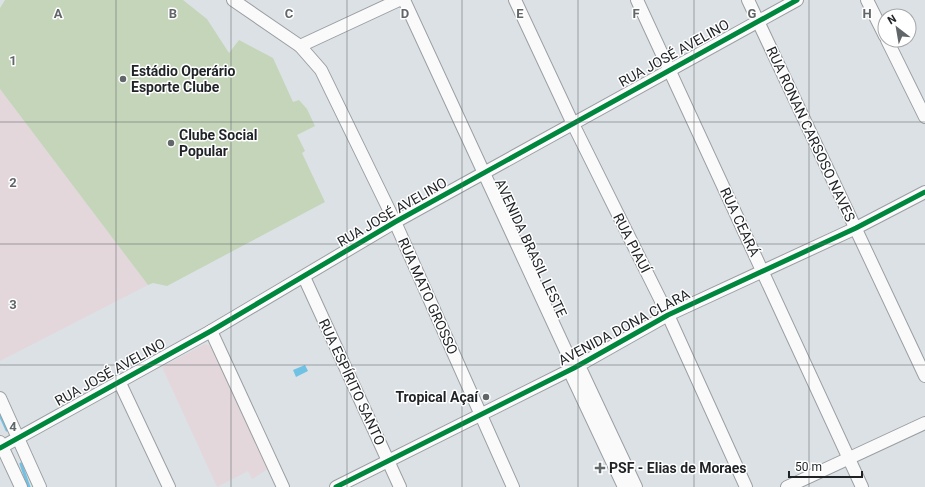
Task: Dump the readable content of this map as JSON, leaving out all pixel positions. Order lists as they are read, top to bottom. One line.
{"streets":{"street":["RUA JOSÉ AVELINO","RUA RONAN CARSOSO NAVES","RUA CEARÁ","RUA PIAUÍ","AVENIDA BRASIL LESTE","RUA MATO GROSSO","AVENIDA DONA CLARA","RUA ESPÍRITO SANTO"]},"crossings":[["RUA JOSÉ AVELINO","RUA RONAN CARSOSO NAVES"],["RUA JOSÉ AVELINO","RUA CEARÁ"],["RUA JOSÉ AVELINO","RUA PIAUÍ"],["RUA JOSÉ AVELINO","AVENIDA BRASIL LESTE"],["RUA JOSÉ AVELINO","RUA MATO GROSSO"],["RUA JOSÉ AVELINO","RUA ESPÍRITO SANTO"],["RUA RONAN CARSOSO NAVES","AVENIDA DONA CLARA"],["RUA CEARÁ","AVENIDA DONA CLARA"],["RUA PIAUÍ","AVENIDA DONA CLARA"],["AVENIDA BRASIL LESTE","AVENIDA DONA CLARA"],["RUA MATO GROSSO","AVENIDA DONA CLARA"],["AVENIDA DONA CLARA","RUA ESPÍRITO SANTO"]],"places":{"other":["Estádio Operário Esporte Clube","Clube Social Popular","Tropical Açaí"],"health":["PSF - Elias de Moraes"]},"scale_bar":"50 m","north":"top left","grid":{"columns":["A","B","C","D","E","F","G","H"],"rows":["1","2","3","4"]}}
